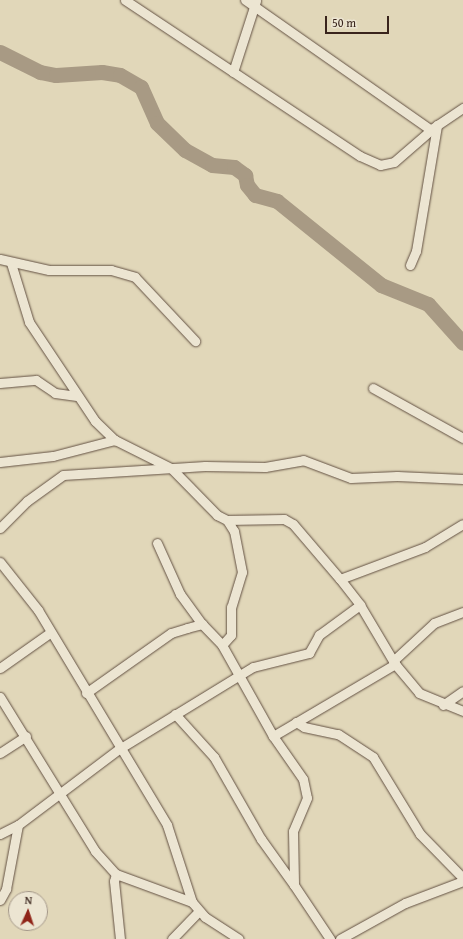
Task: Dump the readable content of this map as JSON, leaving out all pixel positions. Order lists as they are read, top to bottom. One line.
{"scale_bar":"50 m","north":"top"}
